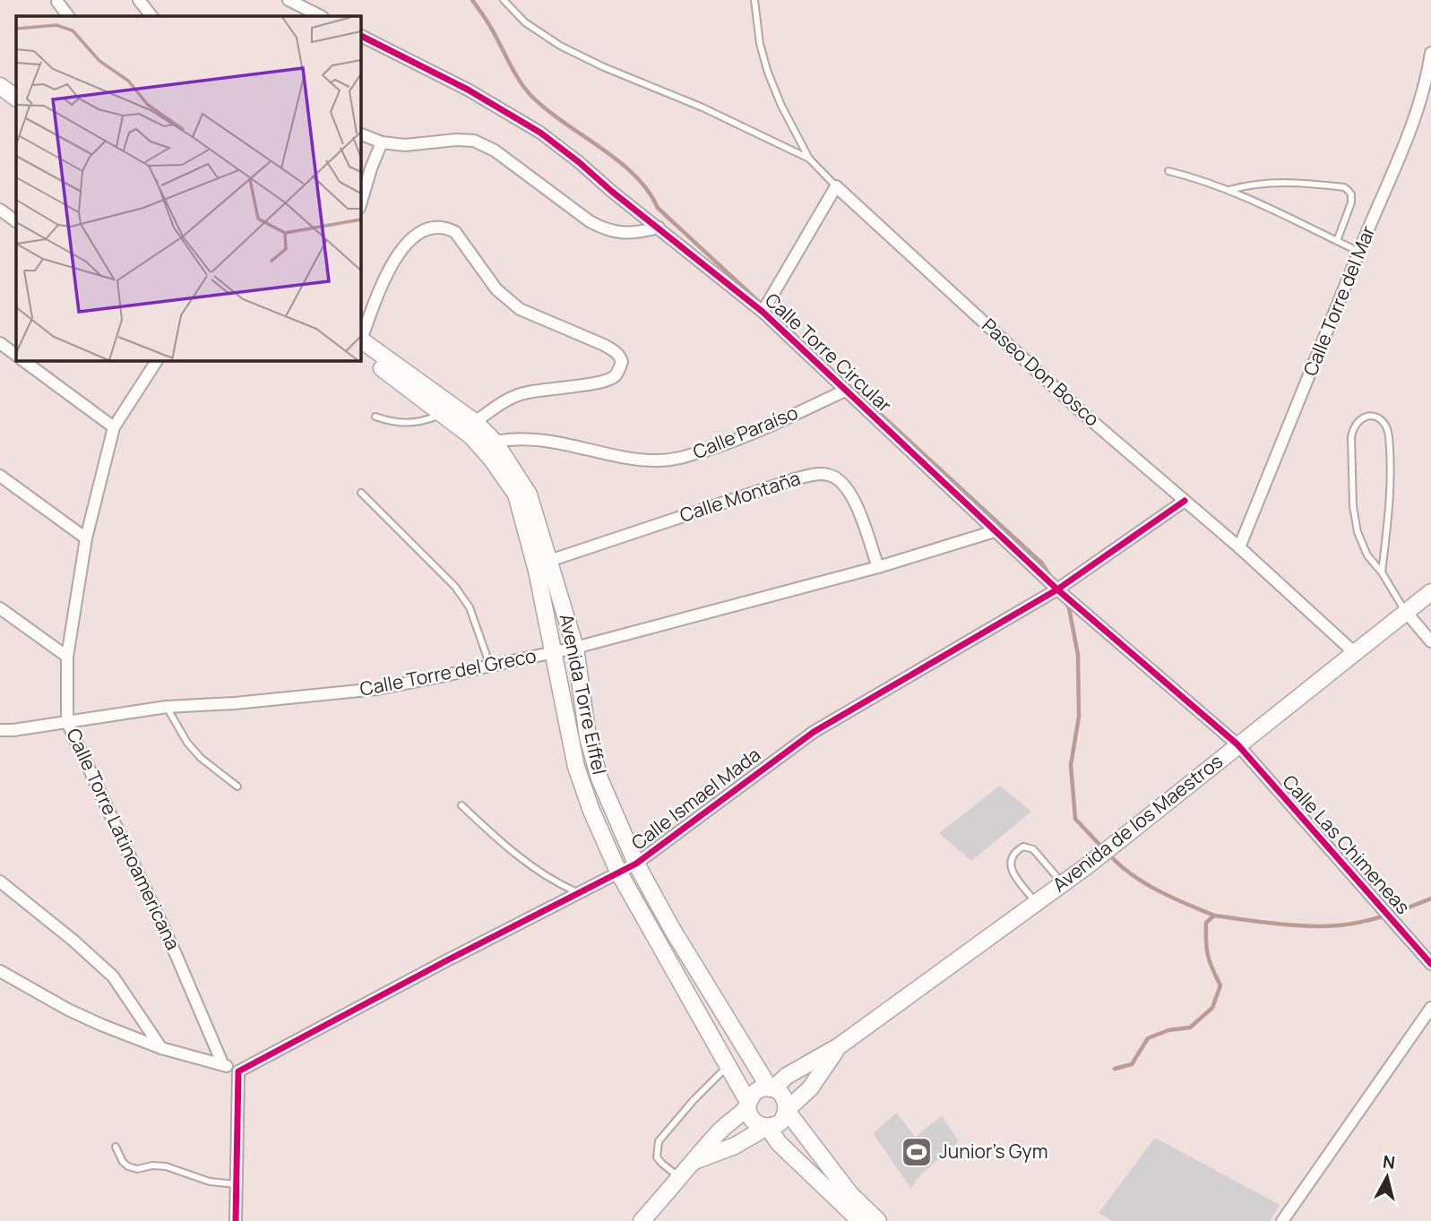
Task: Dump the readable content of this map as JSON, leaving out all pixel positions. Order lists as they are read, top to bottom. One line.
{"streets":{"street":["Calle Torre del Mar","Calle Torre Circular","Paseo Don Bosco","Calle Paraíso","Calle Montaña","Calle Torre del Greco","Avenida Torre Eiffel","Calle Ismael Mada","Avenida de los Maestros","Calle Torre Latinoamericana","Calle Las Chimeneas"]},"crossings":[["Calle Torre del Mar","Paseo Don Bosco"],["Calle Torre Circular","Calle Paraíso"],["Calle Torre Circular","Calle Torre del Greco"],["Calle Torre Circular","Calle Ismael Mada"],["Calle Torre Circular","Avenida de los Maestros"],["Calle Torre Circular","Calle Las Chimeneas"],["Paseo Don Bosco","Calle Ismael Mada"],["Paseo Don Bosco","Avenida de los Maestros"],["Calle Paraíso","Avenida Torre Eiffel"],["Calle Montaña","Calle Torre del Greco"],["Calle Montaña","Avenida Torre Eiffel"],["Calle Torre del Greco","Avenida Torre Eiffel"],["Calle Torre del Greco","Calle Torre Latinoamericana"],["Avenida Torre Eiffel","Calle Ismael Mada"],["Avenida Torre Eiffel","Avenida de los Maestros"],["Avenida de los Maestros","Calle Las Chimeneas"]],"places":{"sports":["Junior's Gym"]},"north":"top"}
